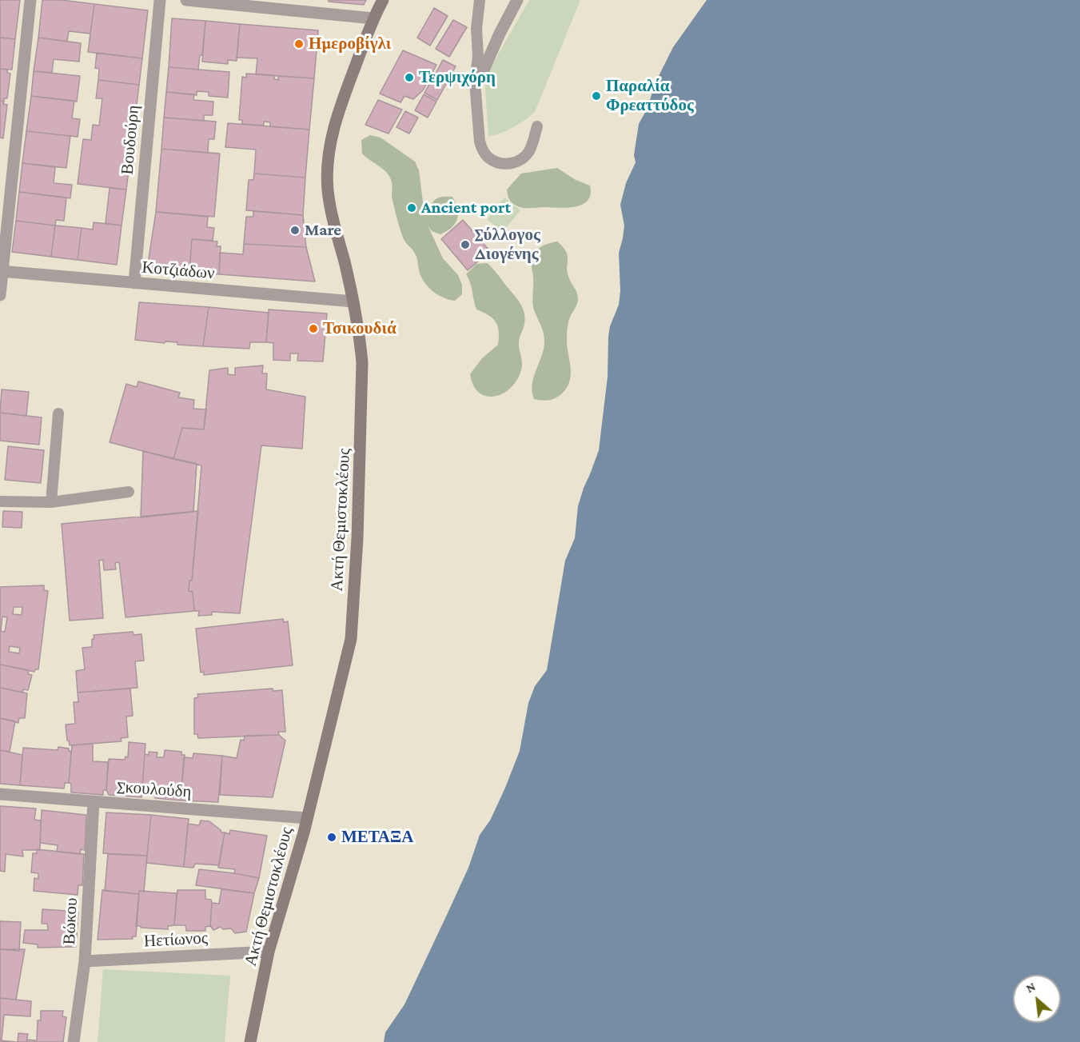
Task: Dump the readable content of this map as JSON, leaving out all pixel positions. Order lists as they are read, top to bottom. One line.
{"streets":{"main road":["Ακτή Θεμιστοκλέους"],"street":["Βουδούρη","Κοτζιάδων","Σκουλούδη","Βώκου","Ηετίωνος"]},"crossings":[["Βουδούρη","Κοτζιάδων"],["Κοτζιάδων","Ακτή Θεμιστοκλέους"],["Ακτή Θεμιστοκλέους","Σκουλούδη"],["Ακτή Θεμιστοκλέους","Ηετίωνος"],["Σκουλούδη","Βώκου"],["Βώκου","Ηετίωνος"]],"places":["Ημεροβίγλι","Τερψιχόρη","Παραλία Φρεαττύδος","Ancient port","Mare","Σύλλογος Διογένης","Τσικουδιά","ΜΕΤΑΞΑ"],"north":"top left"}
